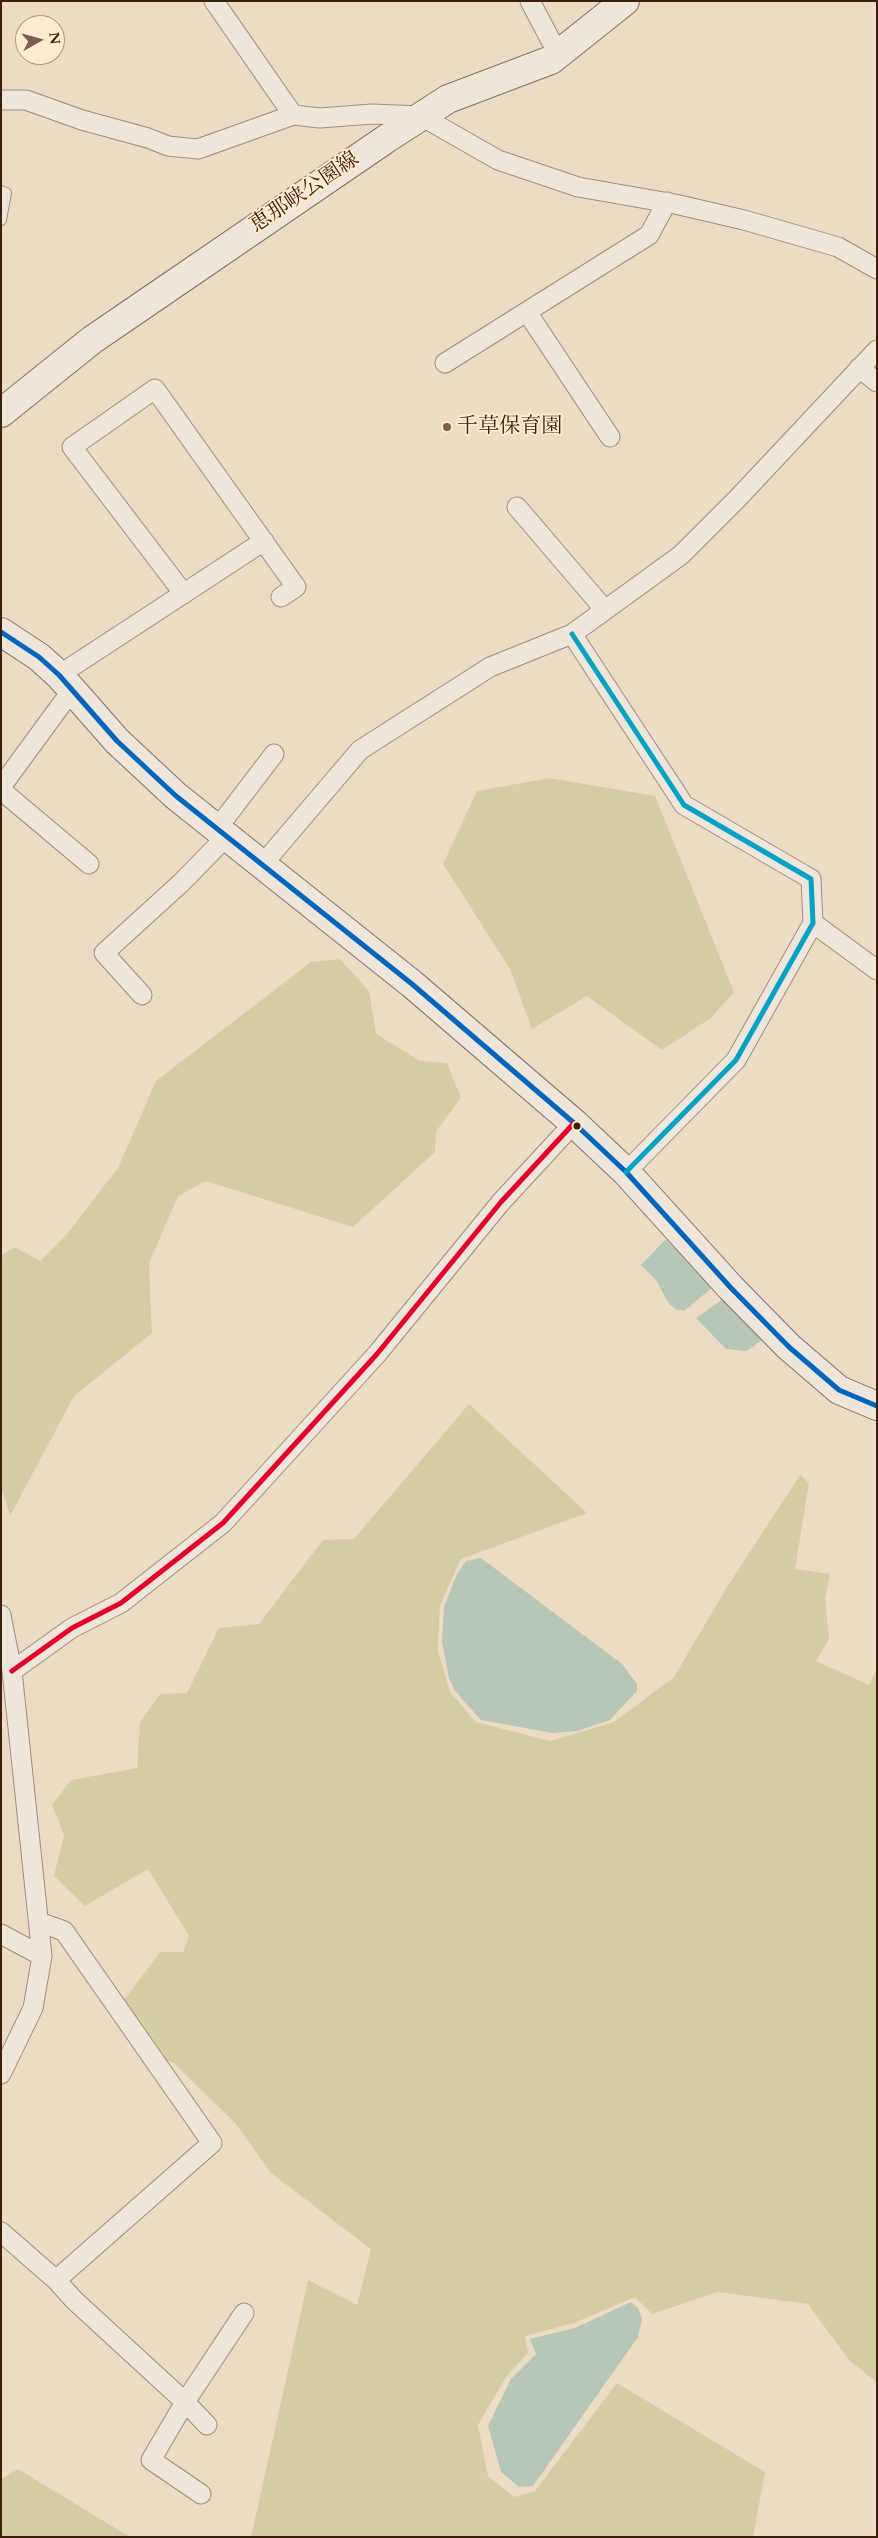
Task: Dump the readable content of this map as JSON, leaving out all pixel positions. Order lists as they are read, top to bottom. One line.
{"streets":{"main road":["恵那峡公園線"]},"places":["千草保育園"],"north":"right"}
